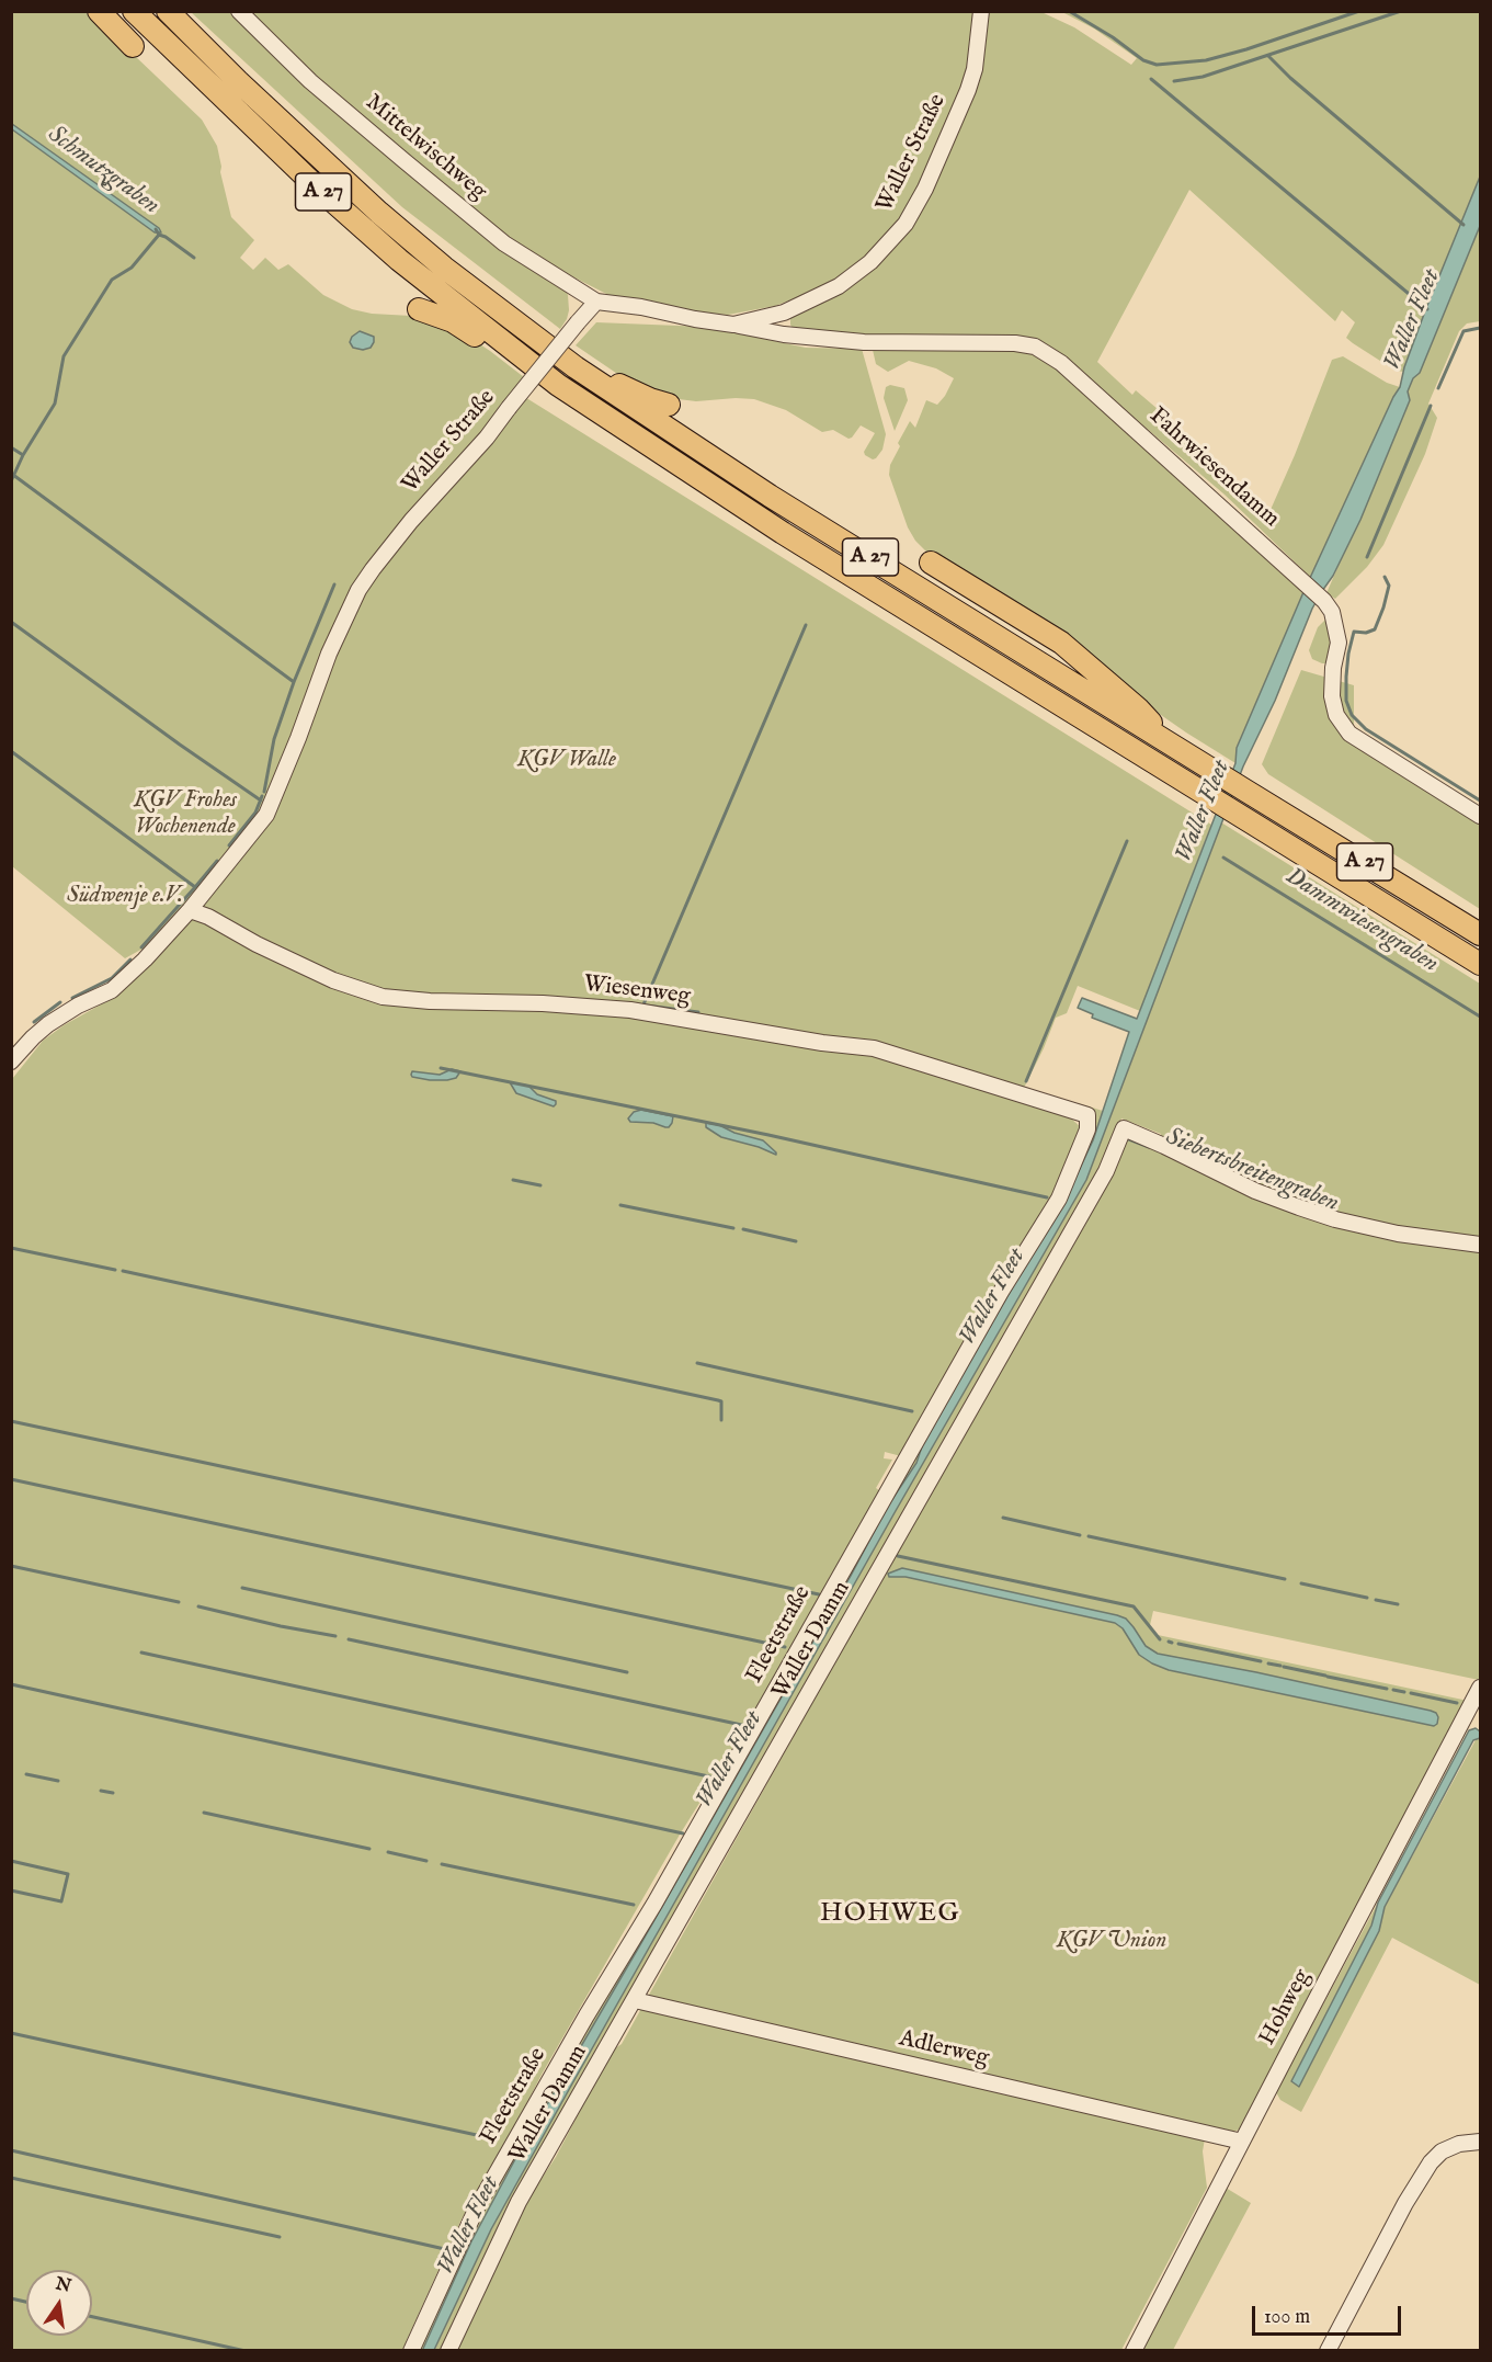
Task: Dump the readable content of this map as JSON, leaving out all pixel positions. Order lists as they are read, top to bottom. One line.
{"streets":{"highway":["A 27"],"street":["Mittelwischweg","Waller Straße","Fahrwiesendamm","Wiesenweg","Fleetstraße","Waller Damm","Hohweg","Adlerweg"]},"crossings":[["Mittelwischweg","Waller Straße"],["Waller Straße","Fahrwiesendamm"],["Waller Straße","Wiesenweg"],["Wiesenweg","Fleetstraße"],["Waller Damm","Adlerweg"],["Hohweg","Adlerweg"]],"districts":["HOHWEG"],"water":["Schmutzgraben","Waller Fleet","Dammwiesengraben","Siebertsbreitengraben"],"parks":["KGV Walle","KGV Frohes Wochenende","Südwenje e.V.","KGV Union"],"scale_bar":"100 m","north":"top"}
